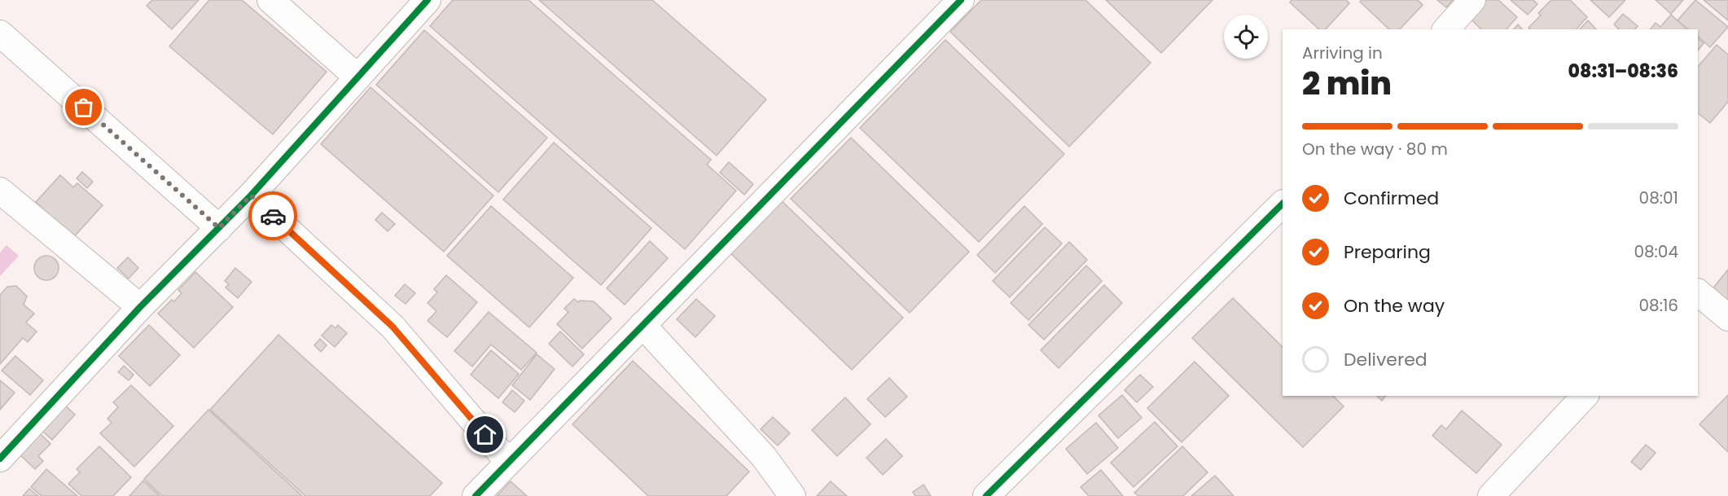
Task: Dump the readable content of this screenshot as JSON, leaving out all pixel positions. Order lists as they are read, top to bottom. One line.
{"page":{"heading":["2 min","Arriving in","08:31–08:36"],"bar":"On the way · 80 m","list":[["Confirmed","08:01"],["Preparing","08:04"],["On the way","08:16"],"Delivered"]}}
